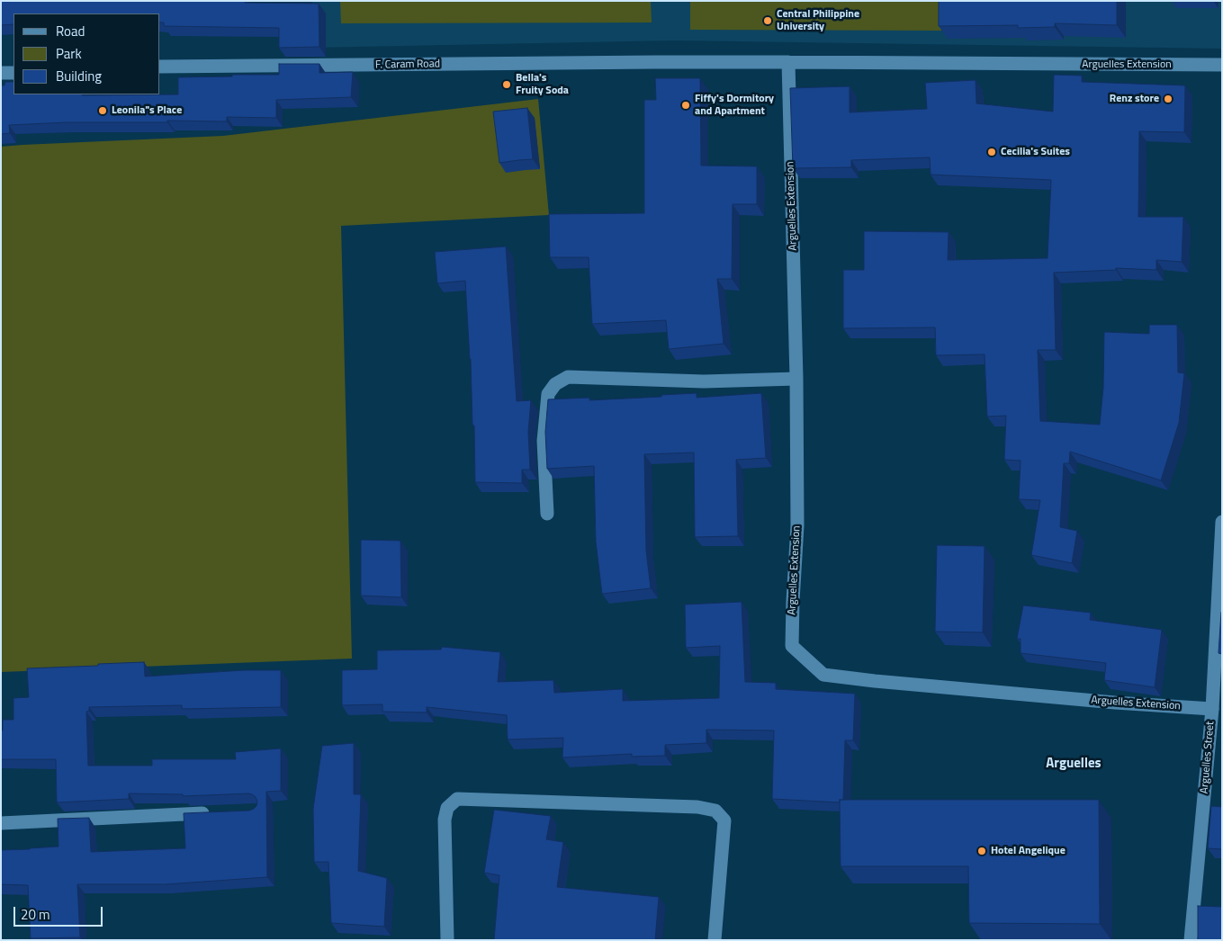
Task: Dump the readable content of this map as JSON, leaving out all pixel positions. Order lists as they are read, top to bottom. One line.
{"streets":{"street":["F. Caram Road","Arguelles Extension","Arguelles Street"]},"crossings":[["F. Caram Road","Arguelles Extension"],["Arguelles Extension","Arguelles Street"]],"districts":["Arguelles"],"places":["Central Philippine University","Bella's Fruity Soda","Renz store","Fiffy's Dormitory and Apartment","Leonila\"s Place","Cecilia's Suites","Hotel Angelique"],"legend":["Road","Park","Building"],"scale_bar":"20 m"}
